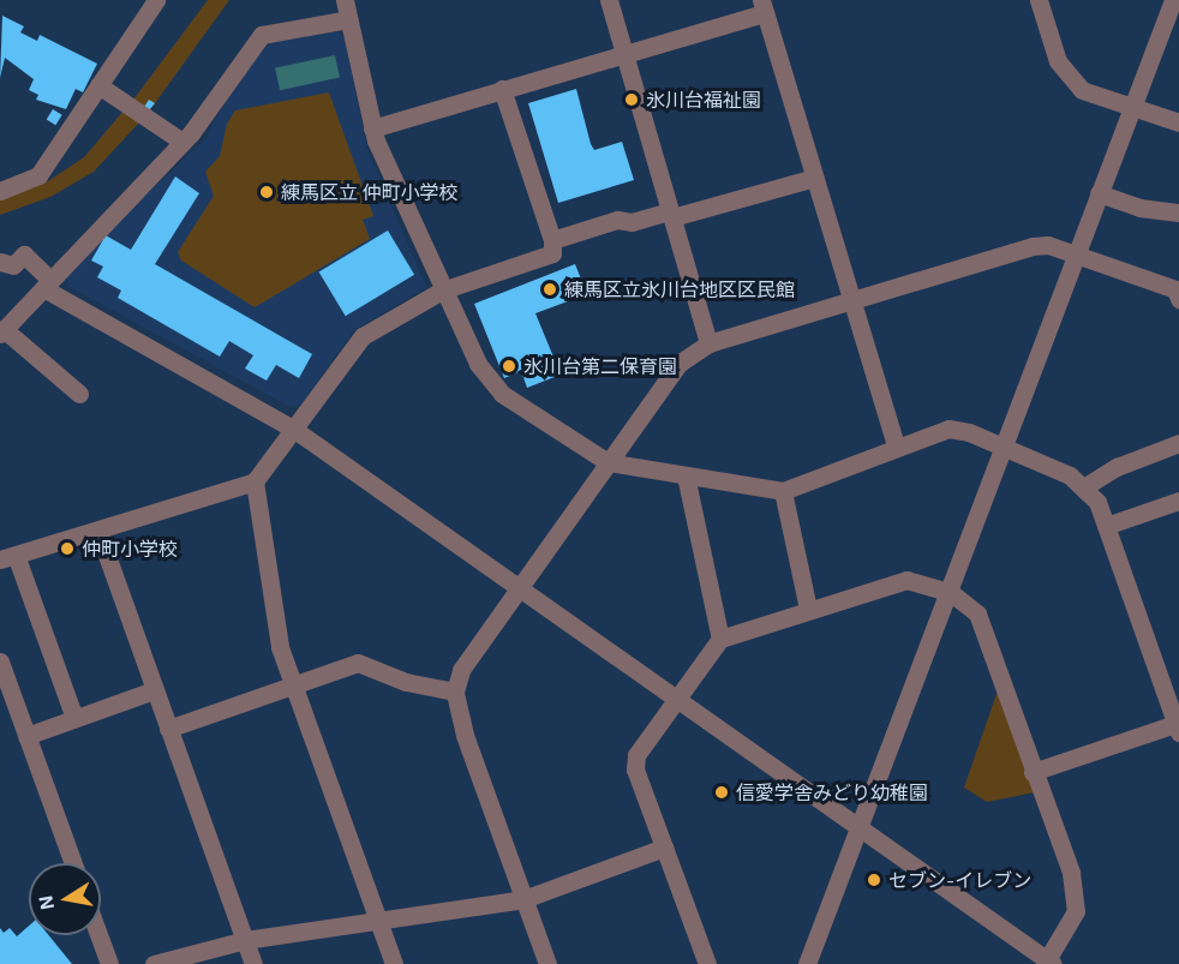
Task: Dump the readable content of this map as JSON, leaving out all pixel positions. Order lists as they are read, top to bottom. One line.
{"places":["氷川台福祉園","練馬区立 仲町小学校","練馬区立氷川台地区区民館","氷川台第二保育園","仲町小学校","信愛学舎みどり幼稚園","セブン-イレブン"],"north":"left"}
